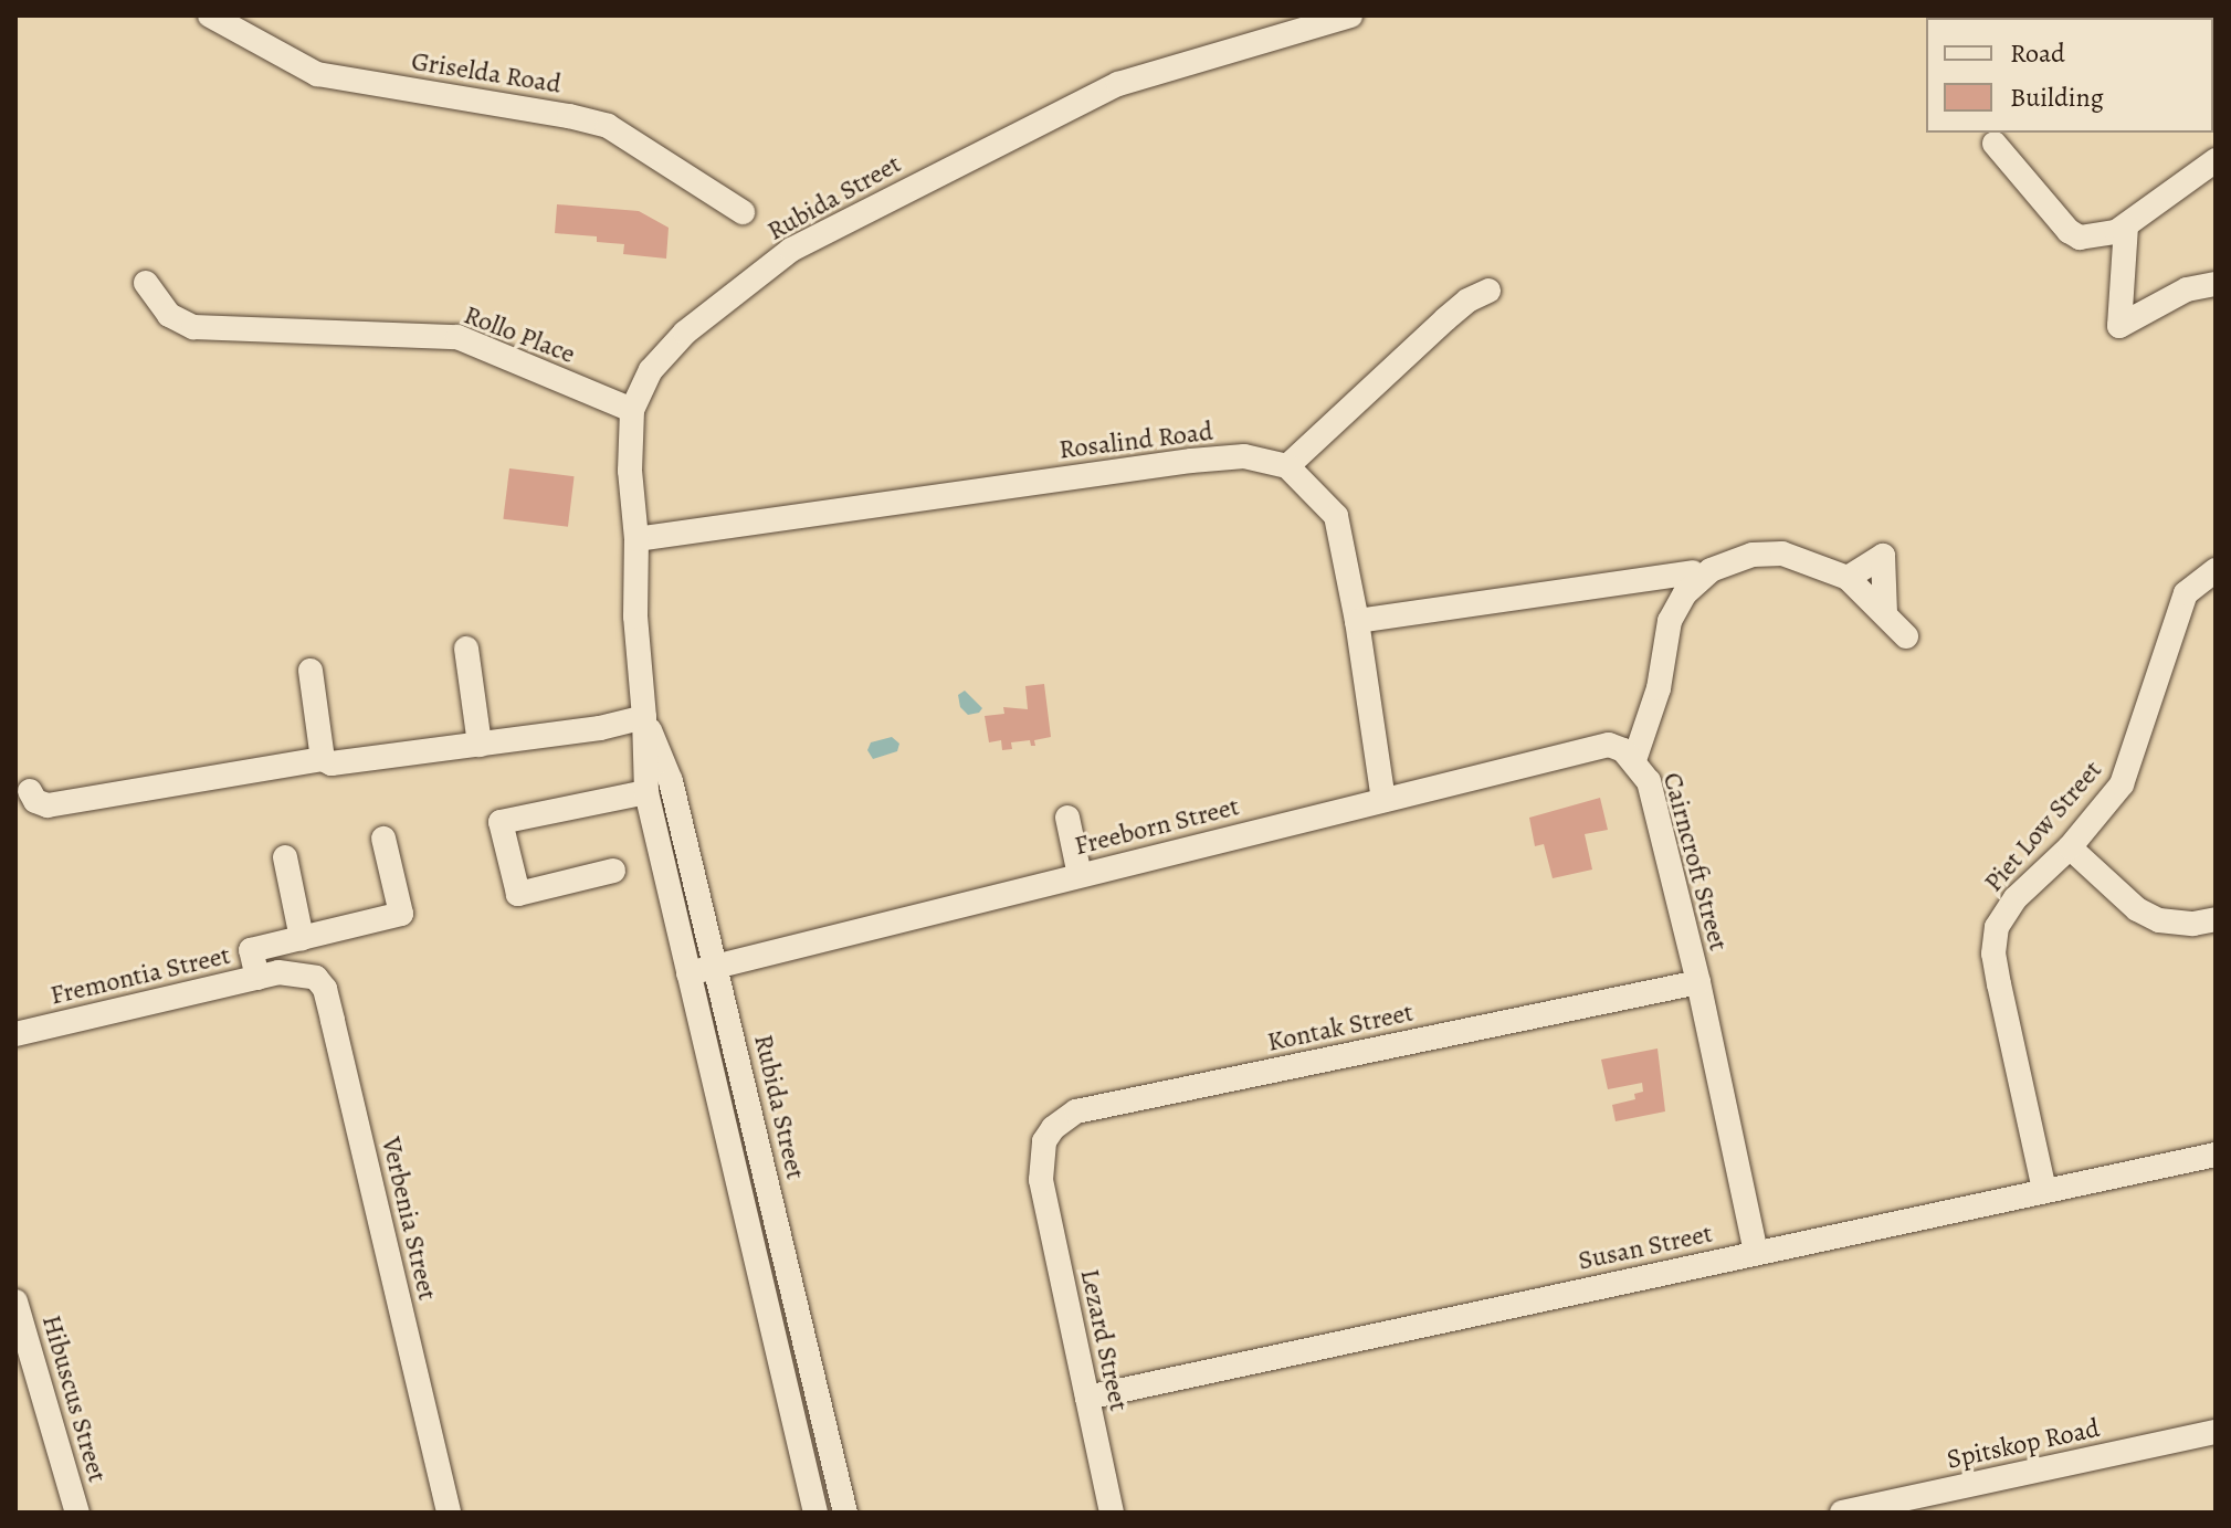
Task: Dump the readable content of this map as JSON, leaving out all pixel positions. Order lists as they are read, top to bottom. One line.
{"streets":{"street":["Griselda Road","Rubida Street","Rollo Place","Rosalind Road","Freeborn Street","Piet Low Street","Cairncroft Street","Fremontia Street","Kontak Street","Verbenia Street","Susan Street","Lezard Street","Hibuscus Street","Spitskop Road"]},"crossings":[["Rubida Street","Rollo Place"],["Rubida Street","Rosalind Road"],["Rubida Street","Freeborn Street"],["Freeborn Street","Cairncroft Street"],["Piet Low Street","Susan Street"],["Cairncroft Street","Kontak Street"],["Cairncroft Street","Susan Street"],["Fremontia Street","Verbenia Street"],["Kontak Street","Lezard Street"],["Susan Street","Lezard Street"]],"legend":["Road","Building"]}
